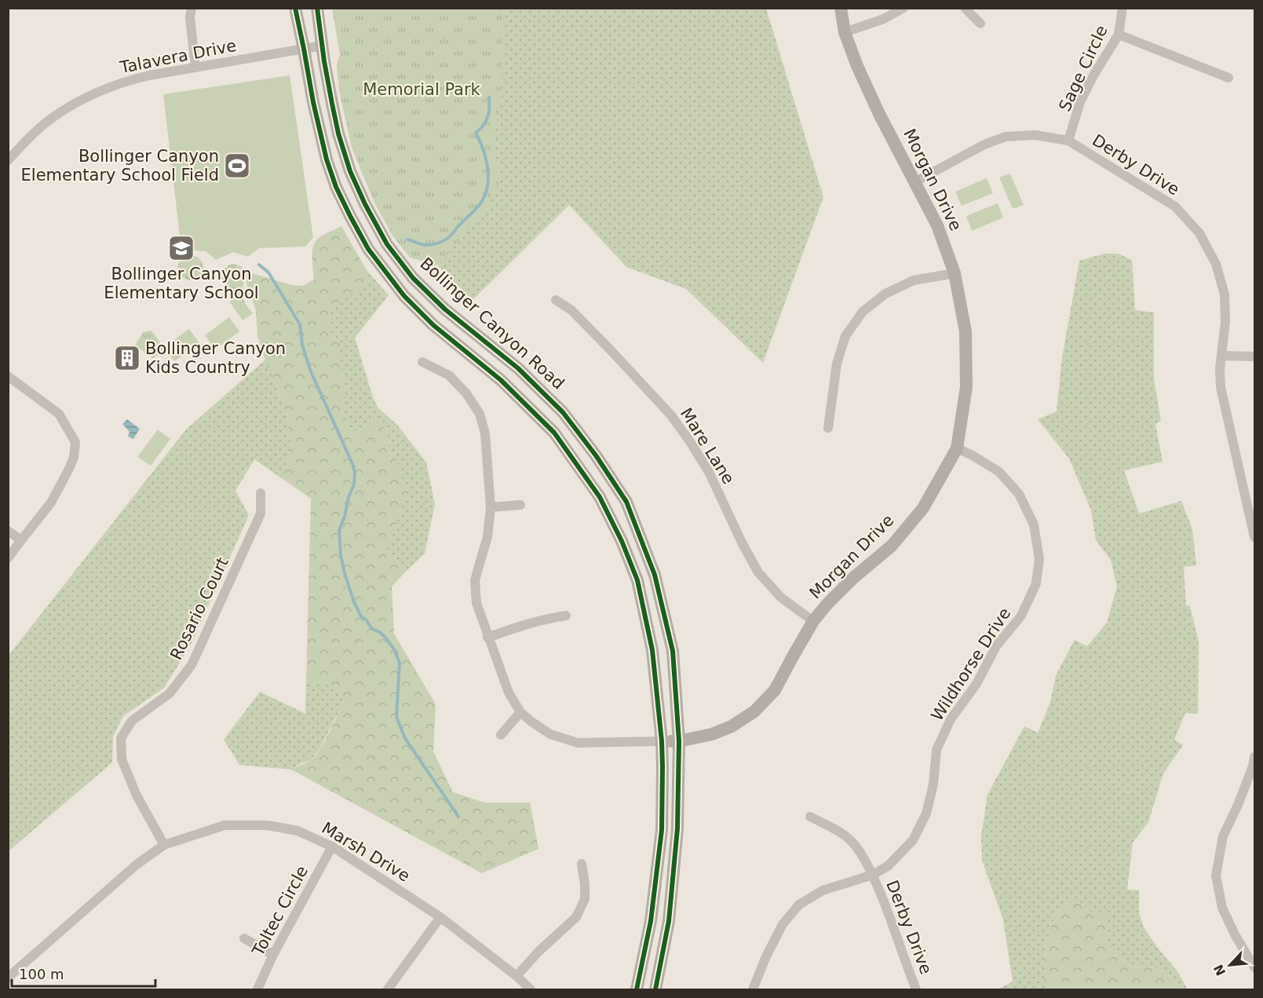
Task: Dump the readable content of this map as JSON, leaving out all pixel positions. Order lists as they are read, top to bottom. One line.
{"streets":{"main road":["Morgan Drive","Bollinger Canyon Road"],"street":["Talavera Drive","Sage Circle","Derby Drive","Mare Lane","Rosario Court","Wildhorse Drive","Marsh Drive","Toltec Circle"]},"crossings":[["Talavera Drive","Bollinger Canyon Road"],["Sage Circle","Derby Drive"],["Derby Drive","Morgan Drive"],["Derby Drive","Wildhorse Drive"],["Morgan Drive","Bollinger Canyon Road"],["Morgan Drive","Mare Lane"],["Morgan Drive","Wildhorse Drive"],["Rosario Court","Marsh Drive"],["Marsh Drive","Toltec Circle"]],"parks":["Memorial Park"],"places":{"sports":["Bollinger Canyon Elementary School Field"],"school or university":["Bollinger Canyon Elementary School"],"building":["Bollinger Canyon Kids Country"]},"scale_bar":"100 m","north":"bottom left"}
